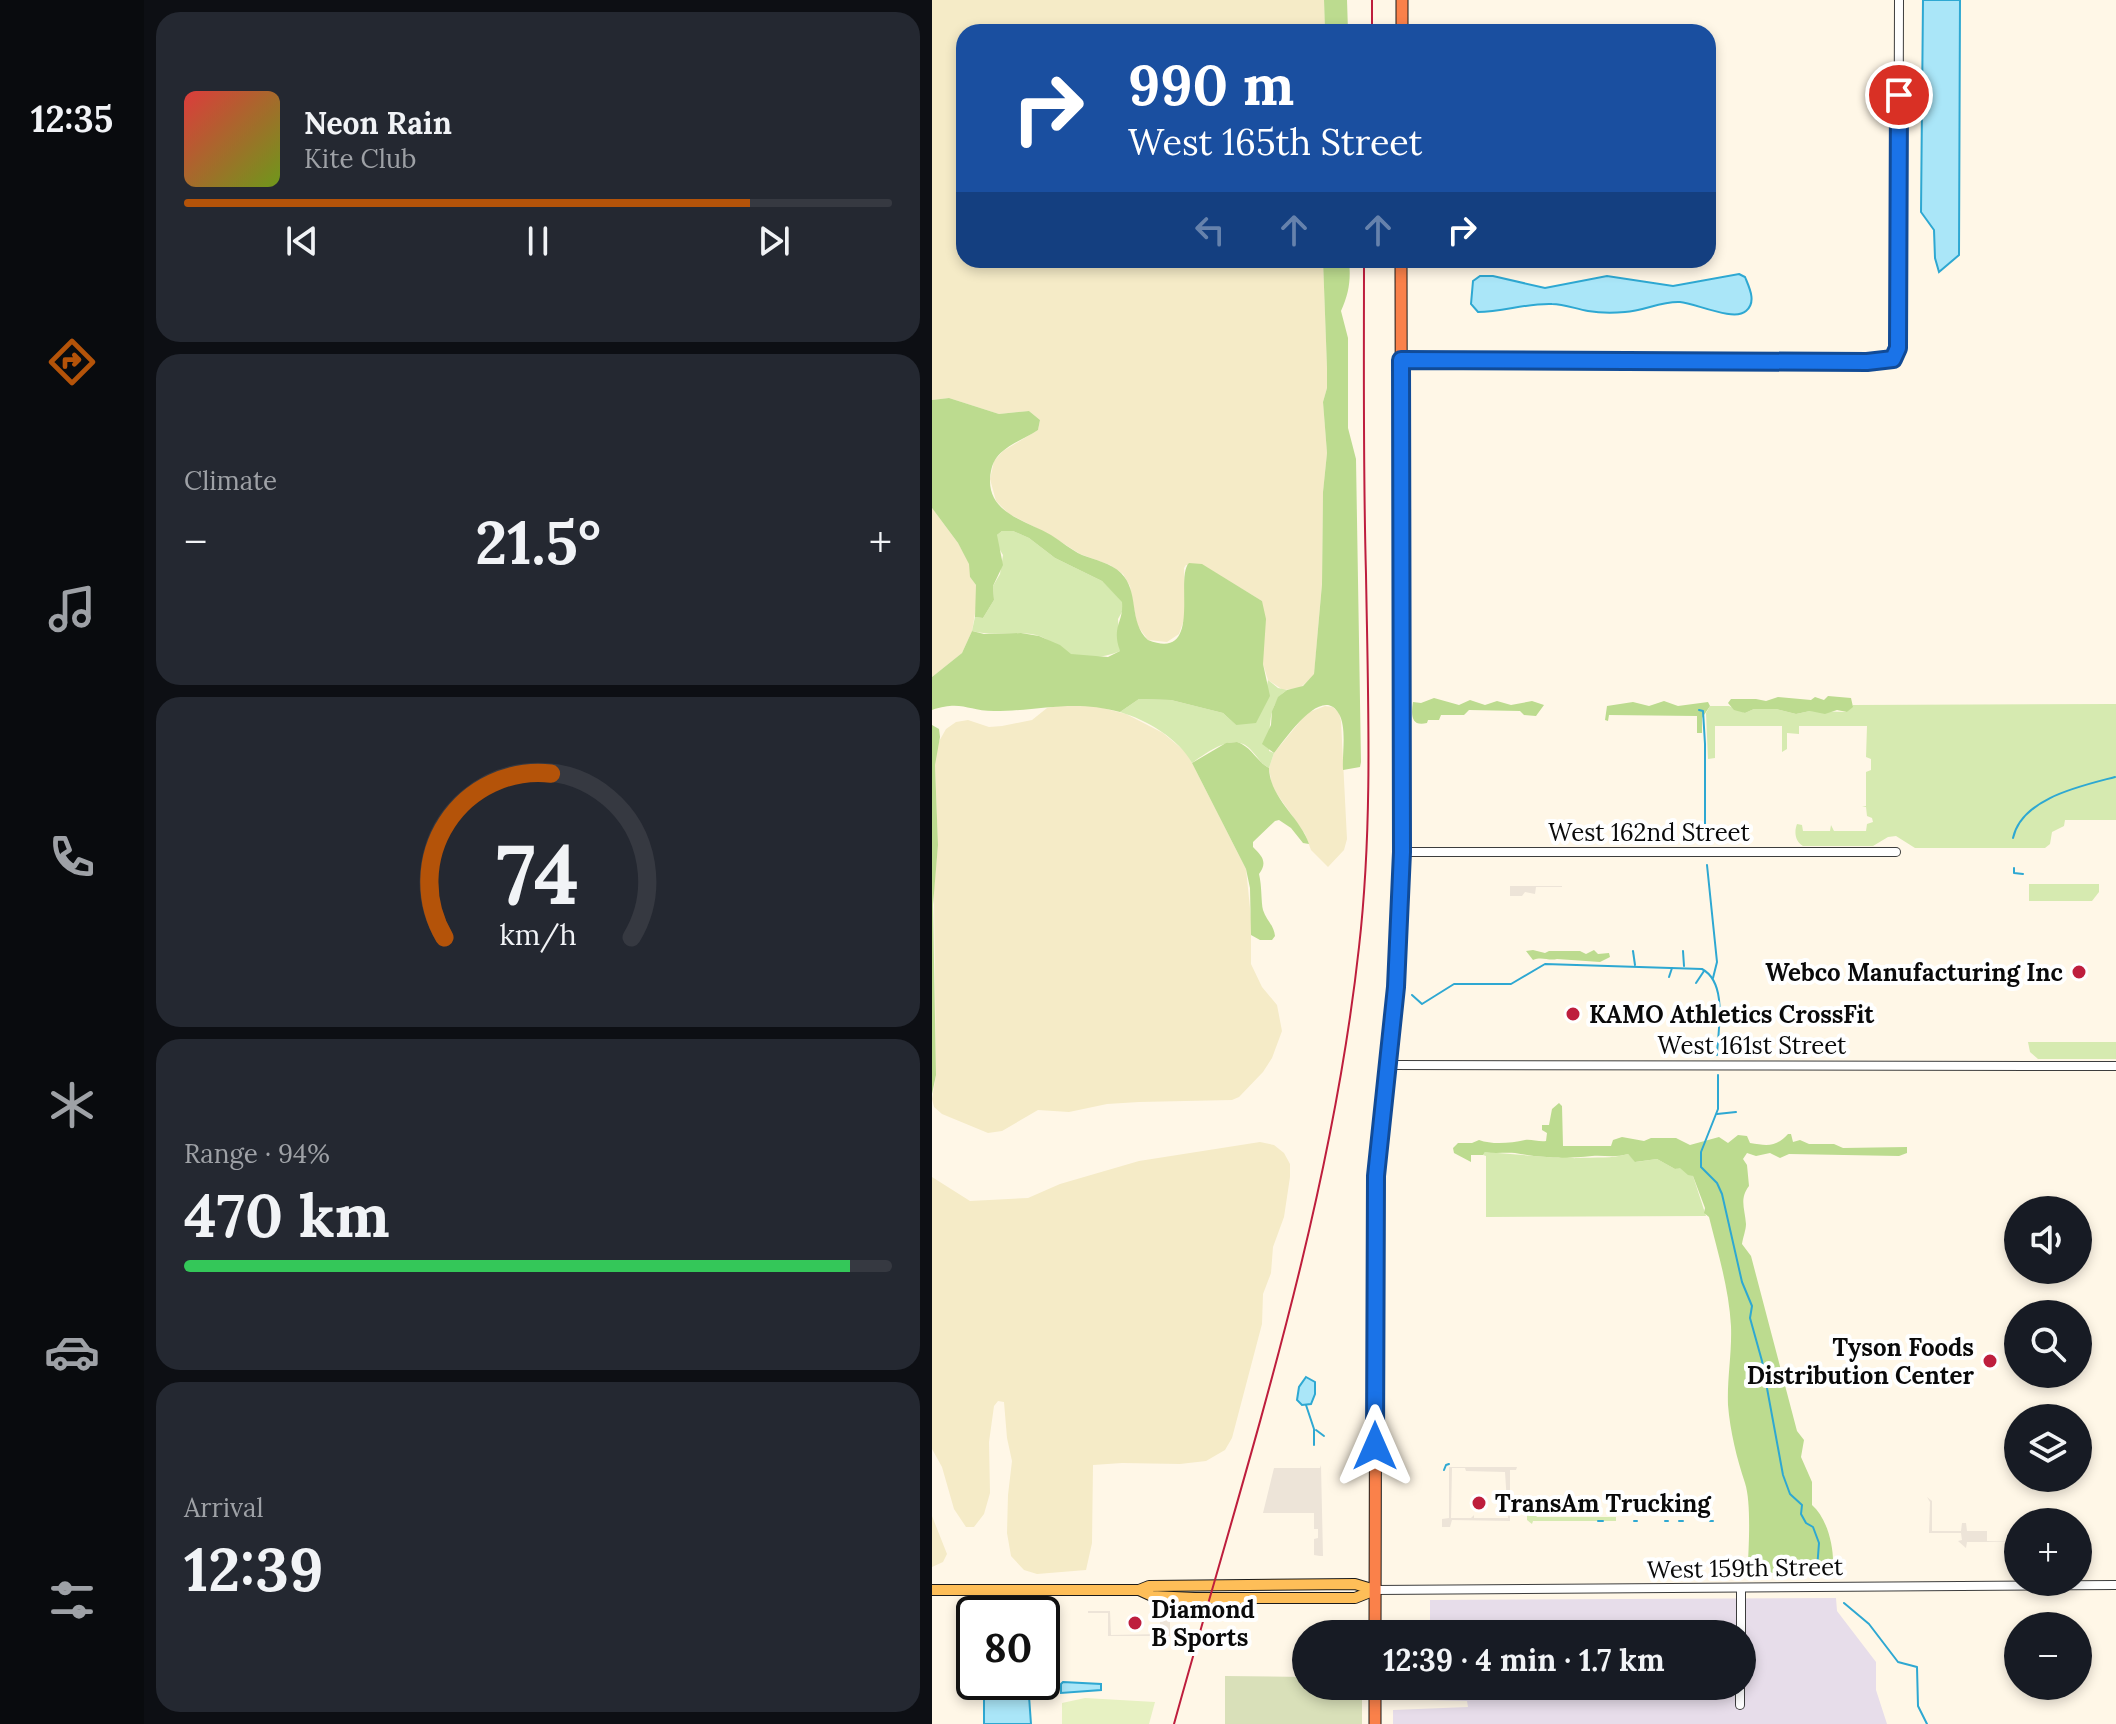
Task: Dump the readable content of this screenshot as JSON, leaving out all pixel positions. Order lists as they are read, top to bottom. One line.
{"streets":{"main road":["West 159th Street"],"street":["West 162nd Street","West 161st Street"]},"places":["Webco Manufacturing Inc","KAMO Athletics CrossFit","Tyson Foods Distribution Center","TransAm Trucking","Diamond B Sports"],"page":{"tabs":"12:35","turn":["990 m","West 165th Street"],"song":["Neon Rain","Kite Club"],"tile":["Climate",["Range · 94%","470 km"],["Arrival","12:39"]],"heat":["−","21.5°","+"],"map_buttons":["+","−"],"limit":"80","trip":"12:39 · 4 min · 1.7 km","gauge":["74","km/h"]}}
